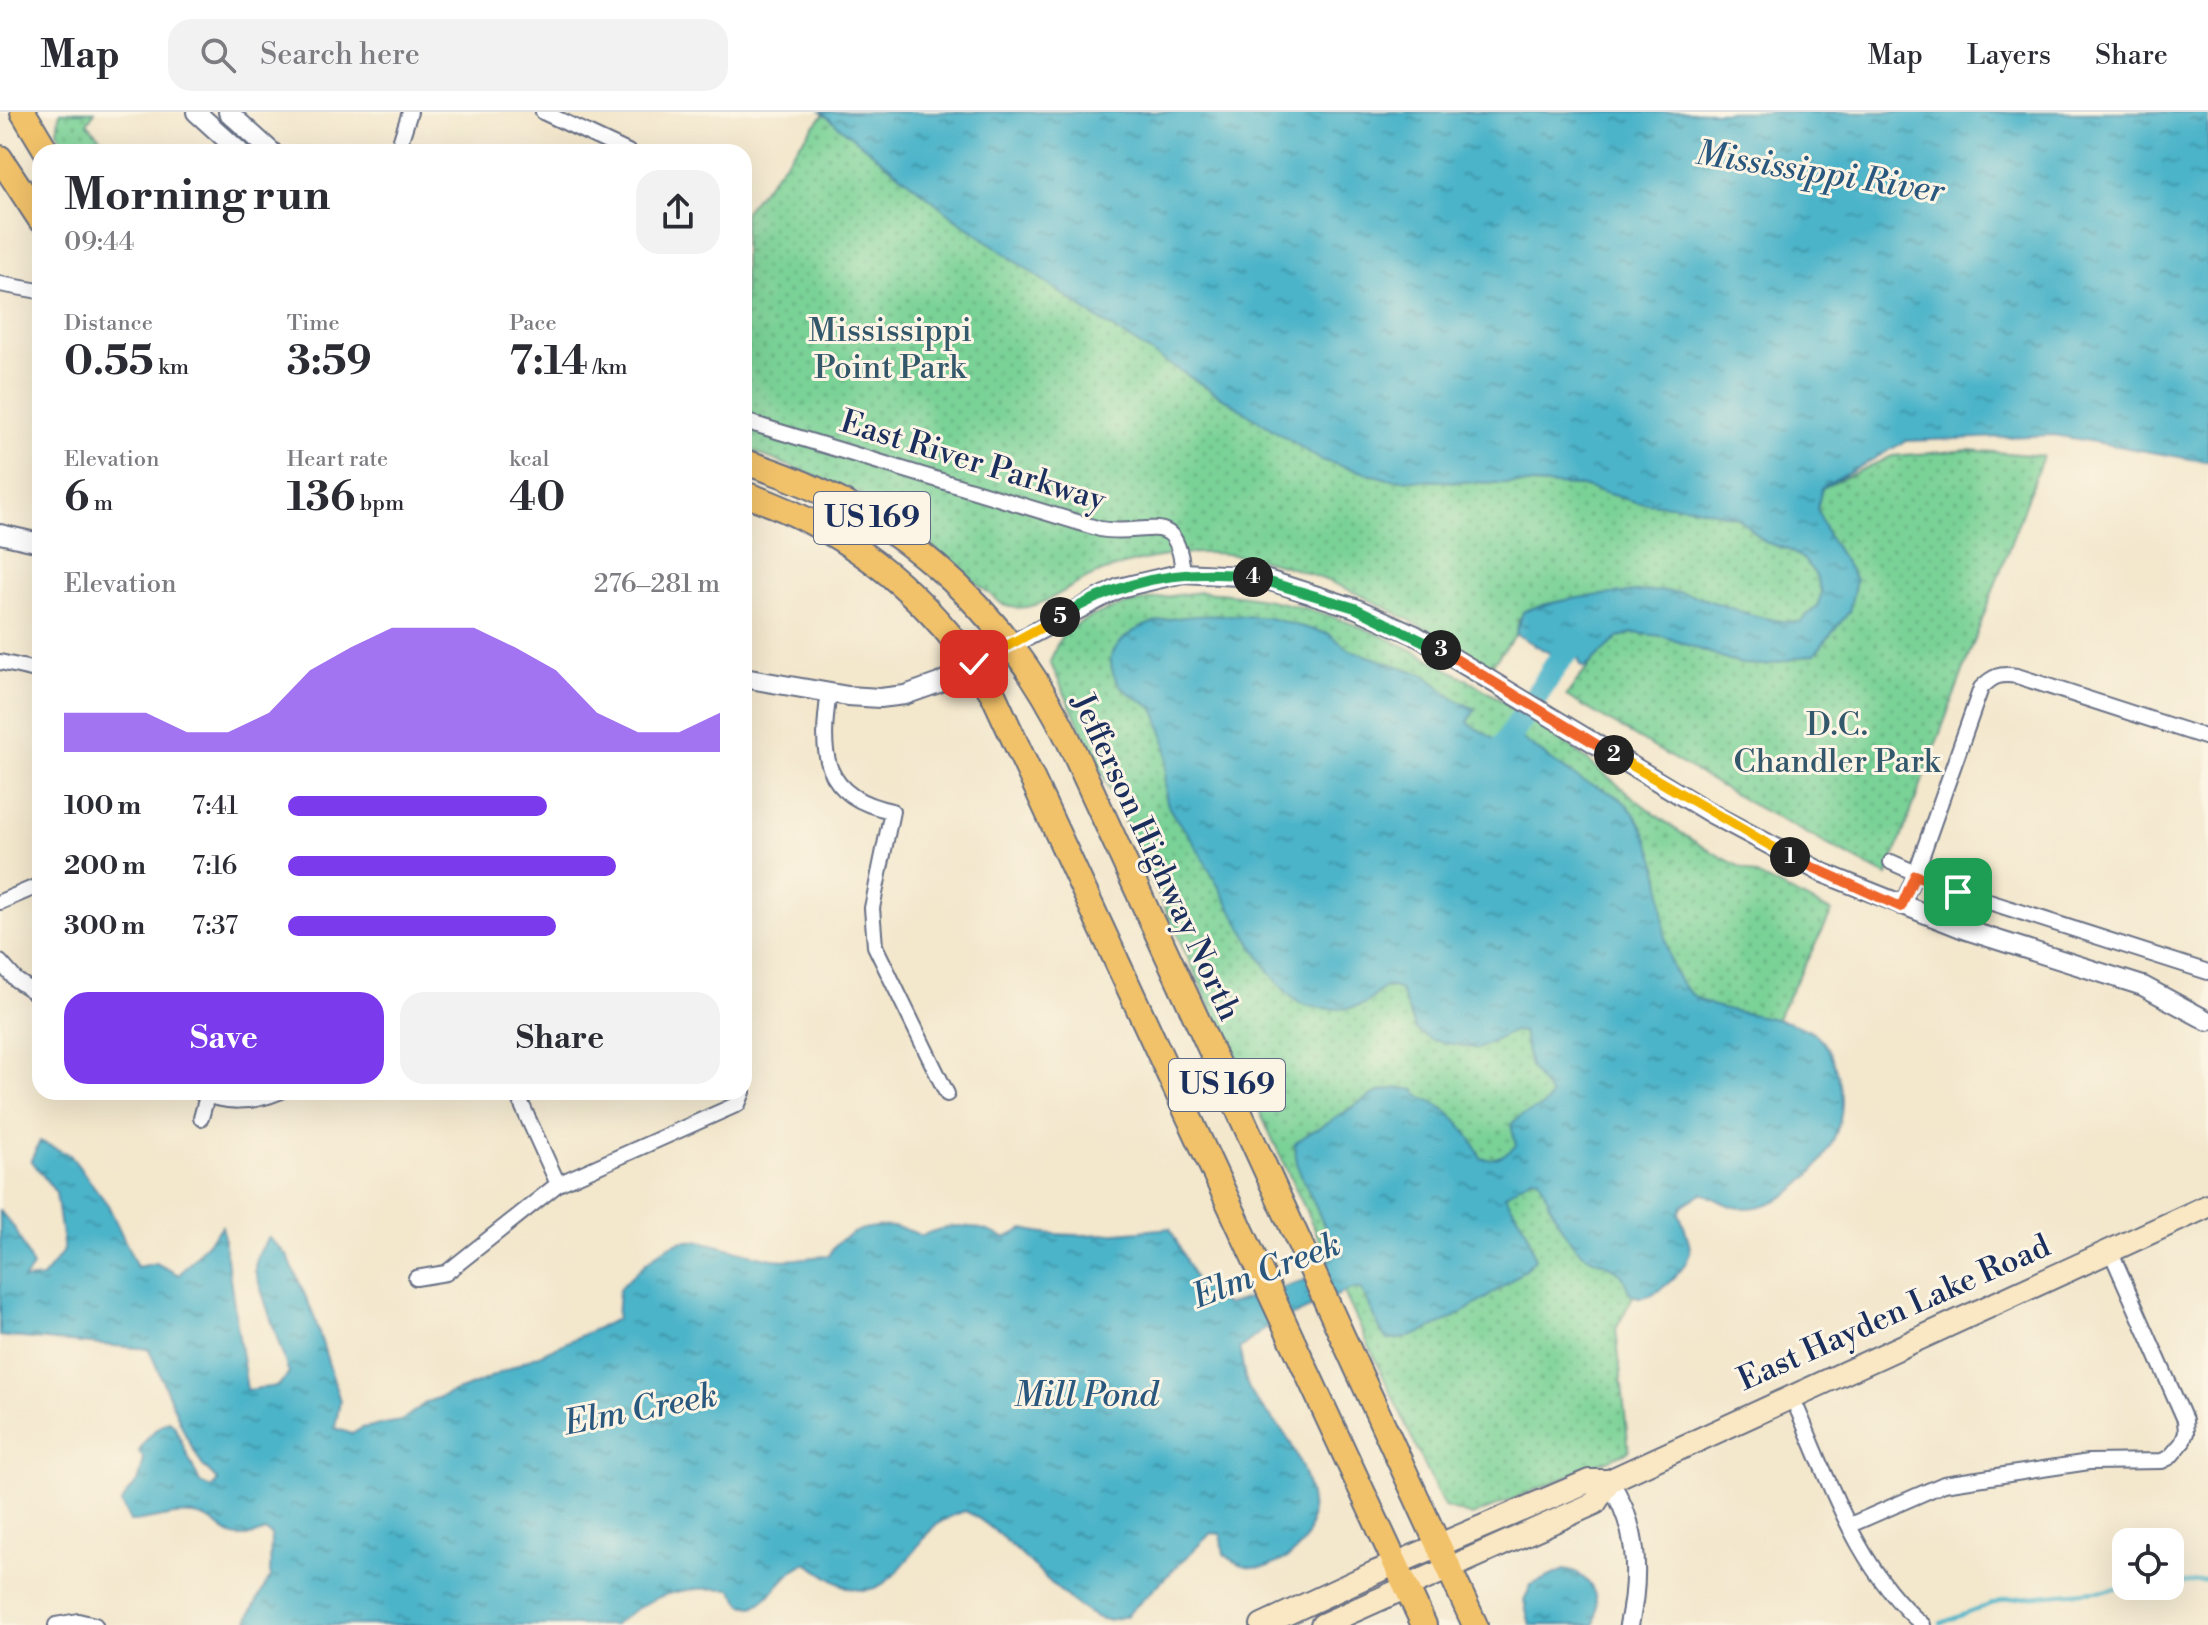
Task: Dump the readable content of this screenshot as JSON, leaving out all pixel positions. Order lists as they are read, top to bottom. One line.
{"streets":{"highway":["US 169","Jefferson Highway North"],"main road":["East Hayden Lake Road"],"street":["East River Parkway"]},"crossings":[["US 169","Jefferson Highway North"],["Jefferson Highway North","East Hayden Lake Road"]],"water":["Mississippi River","Elm Creek","Mill Pond"],"parks":["Mississippi Point Park","D.C. Chandler Park"],"page":{"header":"Map","search":"Search here","nav":["Map","Layers","Share"],"heading":["Morning run","09:44"],"stats":[["Distance","0.55 km"],["Time","3:59"],["Pace","7:14 /km"],["Elevation","6 m"],["Heart rate","136 bpm"],["kcal","40"]],"chart":["Elevation","276–281 m"],"pins":["4","5","3","2","1"],"list":[{"name":"100 m","note":"7:41"},{"name":"200 m","note":"7:16"},{"name":"300 m","note":"7:37"}],"buttons":["Save","Share"]}}
